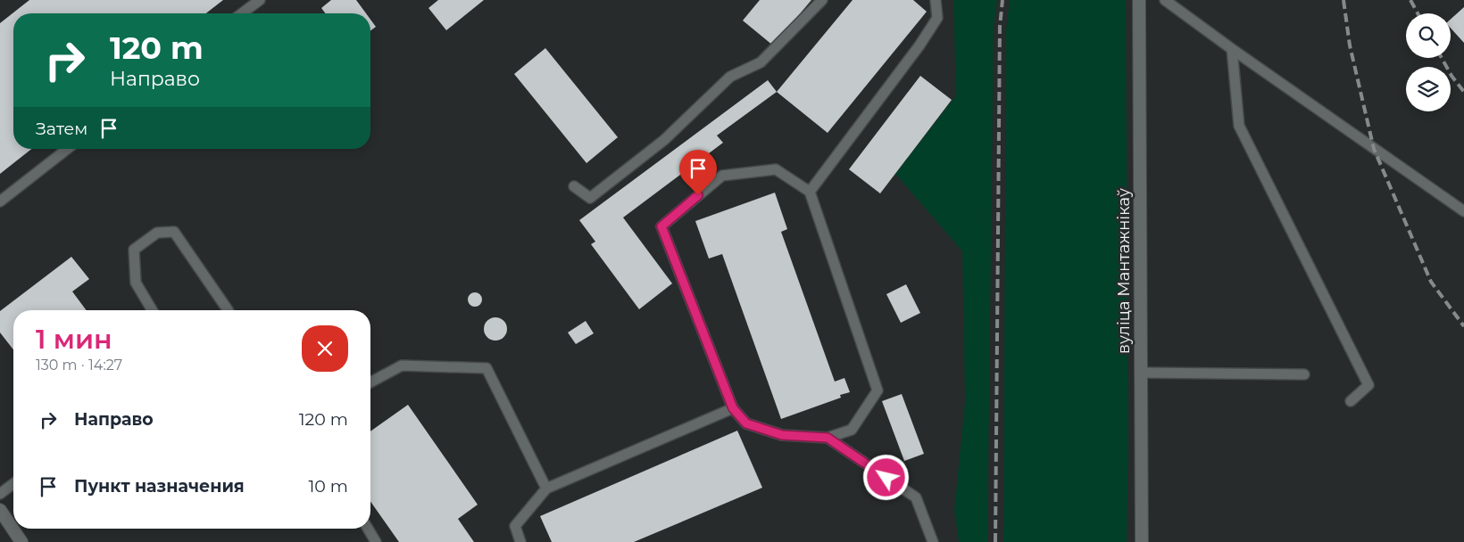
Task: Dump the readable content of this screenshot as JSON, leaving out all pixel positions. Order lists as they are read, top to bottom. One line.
{"streets":{"main road":["вуліца Мантажнікаў"]},"page":{"turn":["120 m","Направо"],"then":"Затем","heading":["1 мин","130 m · 14:27"],"list":[{"name":"Направо","value":"120 m"},{"name":"Пункт назначения","value":"10 m"}]}}
